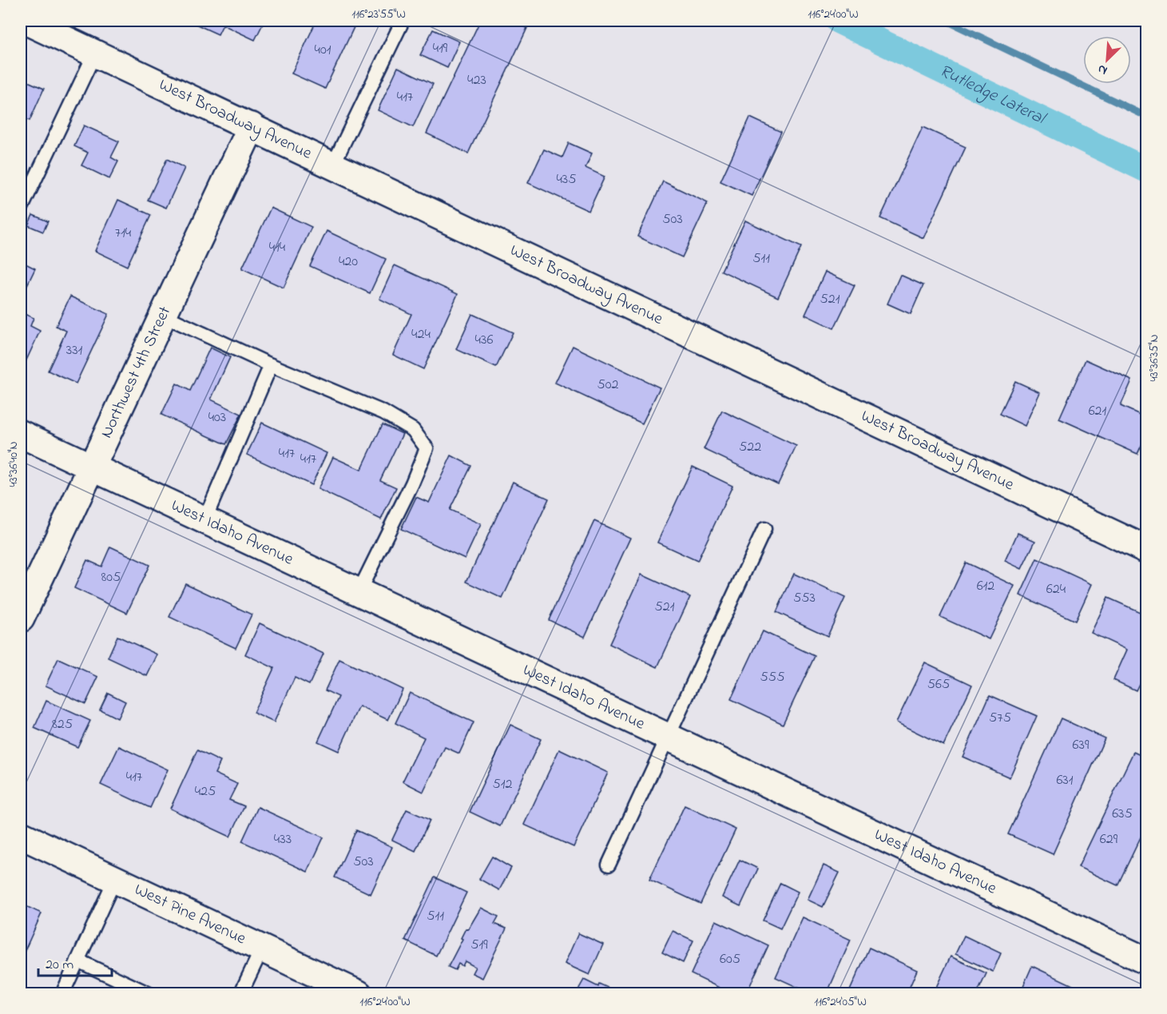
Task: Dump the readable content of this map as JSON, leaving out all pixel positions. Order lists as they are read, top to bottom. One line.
{"streets":{"street":["West Broadway Avenue","Northwest 4th Street","West Idaho Avenue","West Pine Avenue"]},"crossings":[["West Broadway Avenue","Northwest 4th Street"],["Northwest 4th Street","West Idaho Avenue"]],"water":["Rutledge Lateral"],"house_numbers":["419","401","423","417","435","503","714","414","511","420","521","424","436","331","502","621","403","522","417","417","805","612","624","553","521","555","565","575","825","639","417","631","512","425","635","433","629","503","511","519","605"],"scale_bar":"20 m","north":"bottom left","coordinates":["116°23'55\"W","116°24'00\"W","43°36'35\"N","43°36'40\"N","116°24'05\"W"]}
